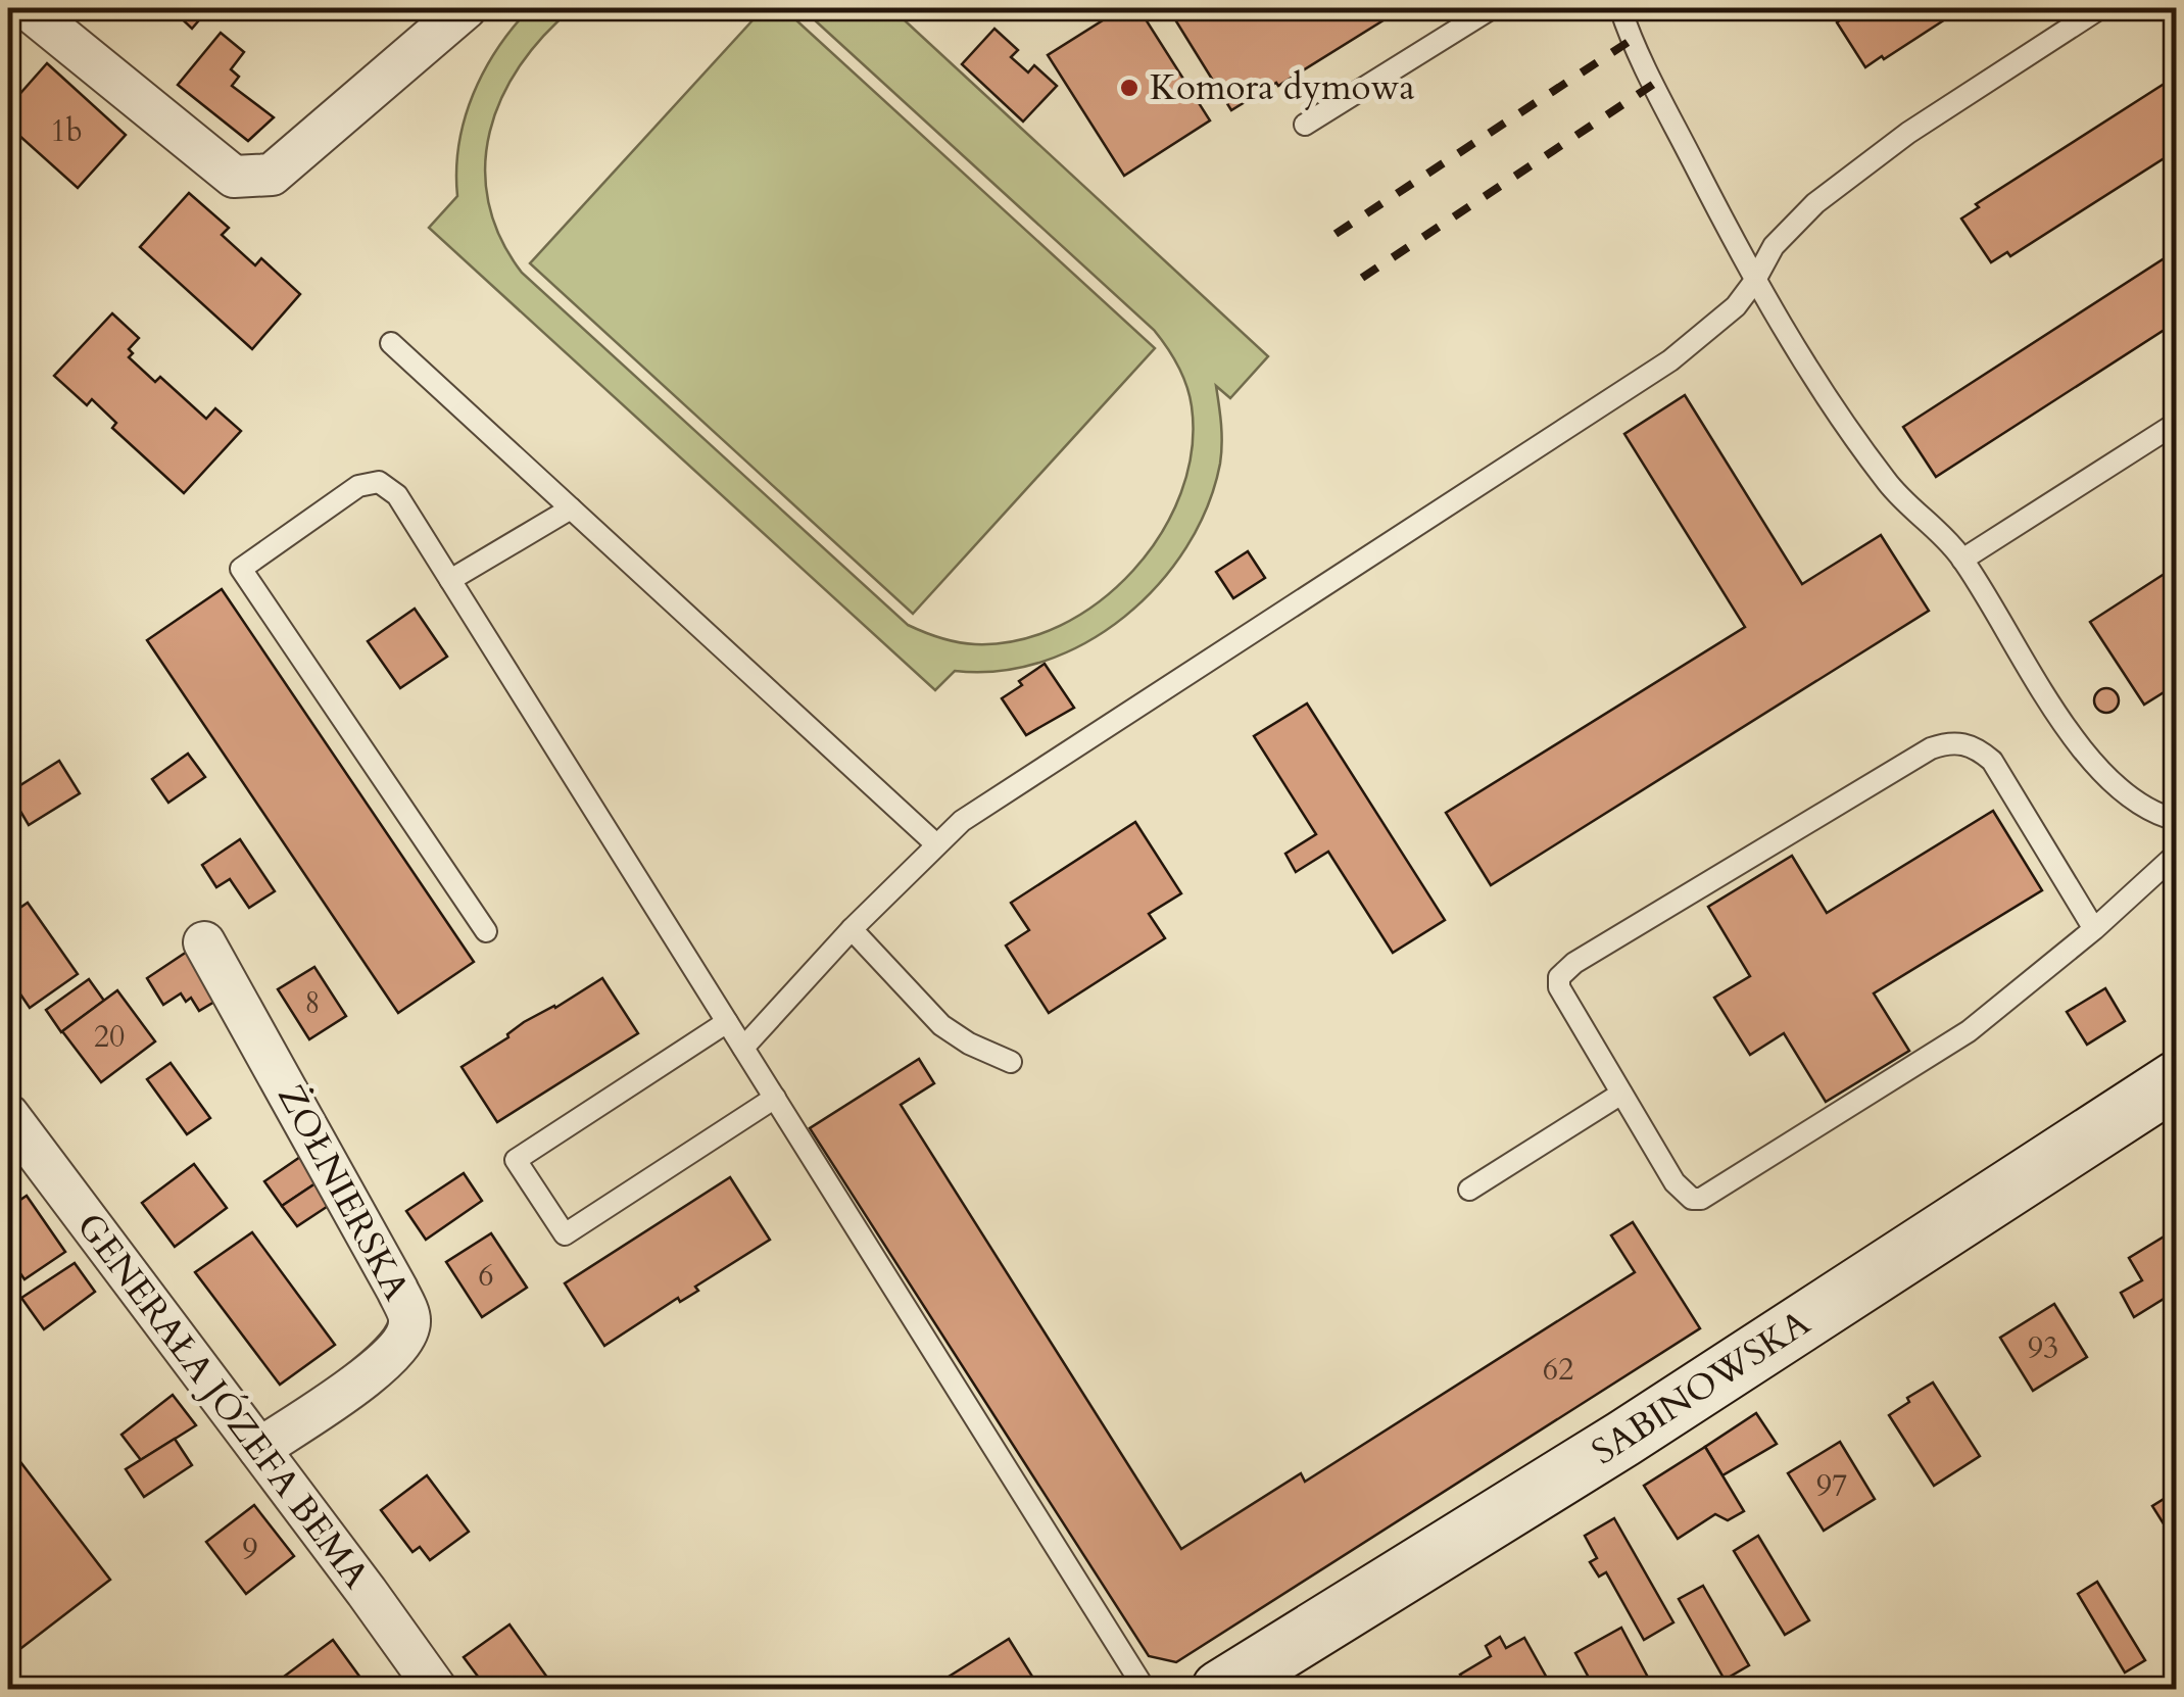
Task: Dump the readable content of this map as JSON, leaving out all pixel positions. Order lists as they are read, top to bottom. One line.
{"streets":{"street":["ŻOŁNIERSKA","SABINOWSKA","GENERAŁA JÓZEFA BEMA"]},"crossings":[["ŻOŁNIERSKA","GENERAŁA JÓZEFA BEMA"]],"places":["Komora dymowa"],"house_numbers":["1b","8","20","6","93","62","97","9"]}
